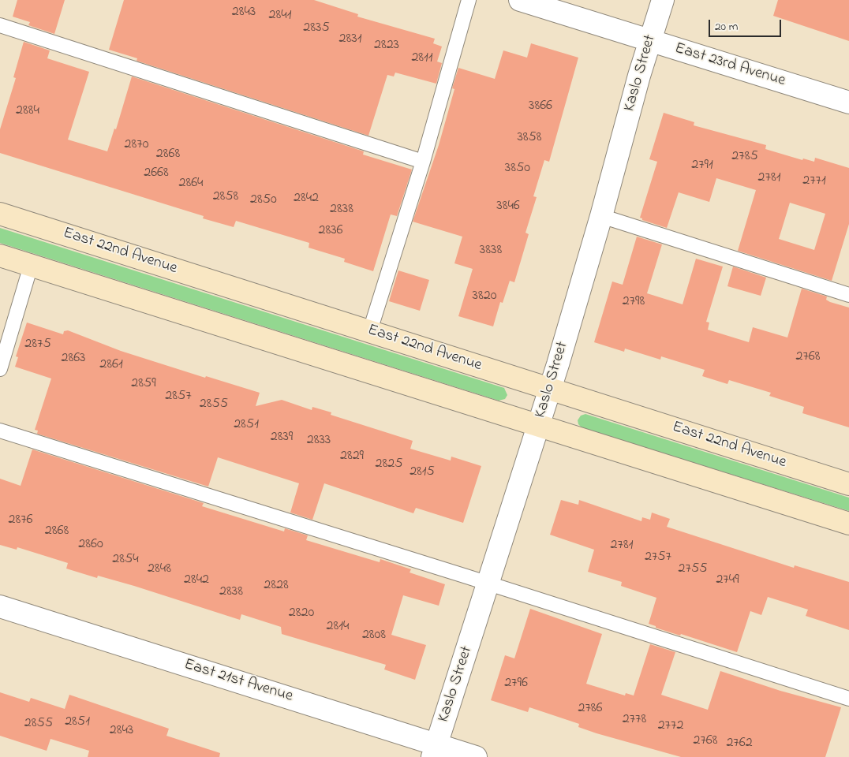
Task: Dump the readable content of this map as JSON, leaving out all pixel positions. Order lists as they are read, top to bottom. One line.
{"streets":{"street":["East 23rd Avenue","Kaslo Street","East 22nd Avenue","East 21st Avenue"]},"crossings":[["East 23rd Avenue","Kaslo Street"],["Kaslo Street","East 22nd Avenue"],["Kaslo Street","East 21st Avenue"]],"house_numbers":["2843","2841","2835","2831","2823","2811","3866","2884","3858","2870","2868","2785","2791","3850","2668","2781","2771","2864","2858","2842","2850","3846","2838","2836","3838","3820","2798","2875","2768","2863","2861","2859","2857","2855","2851","2839","2833","2829","2825","2815","2876","2868","2860","2781","2757","2854","2848","2755","2842","2749","2828","2838","2820","2814","2808","2796","2786","2778","2851","2855","2772","2843","2768","2762"],"scale_bar":"20 m"}
